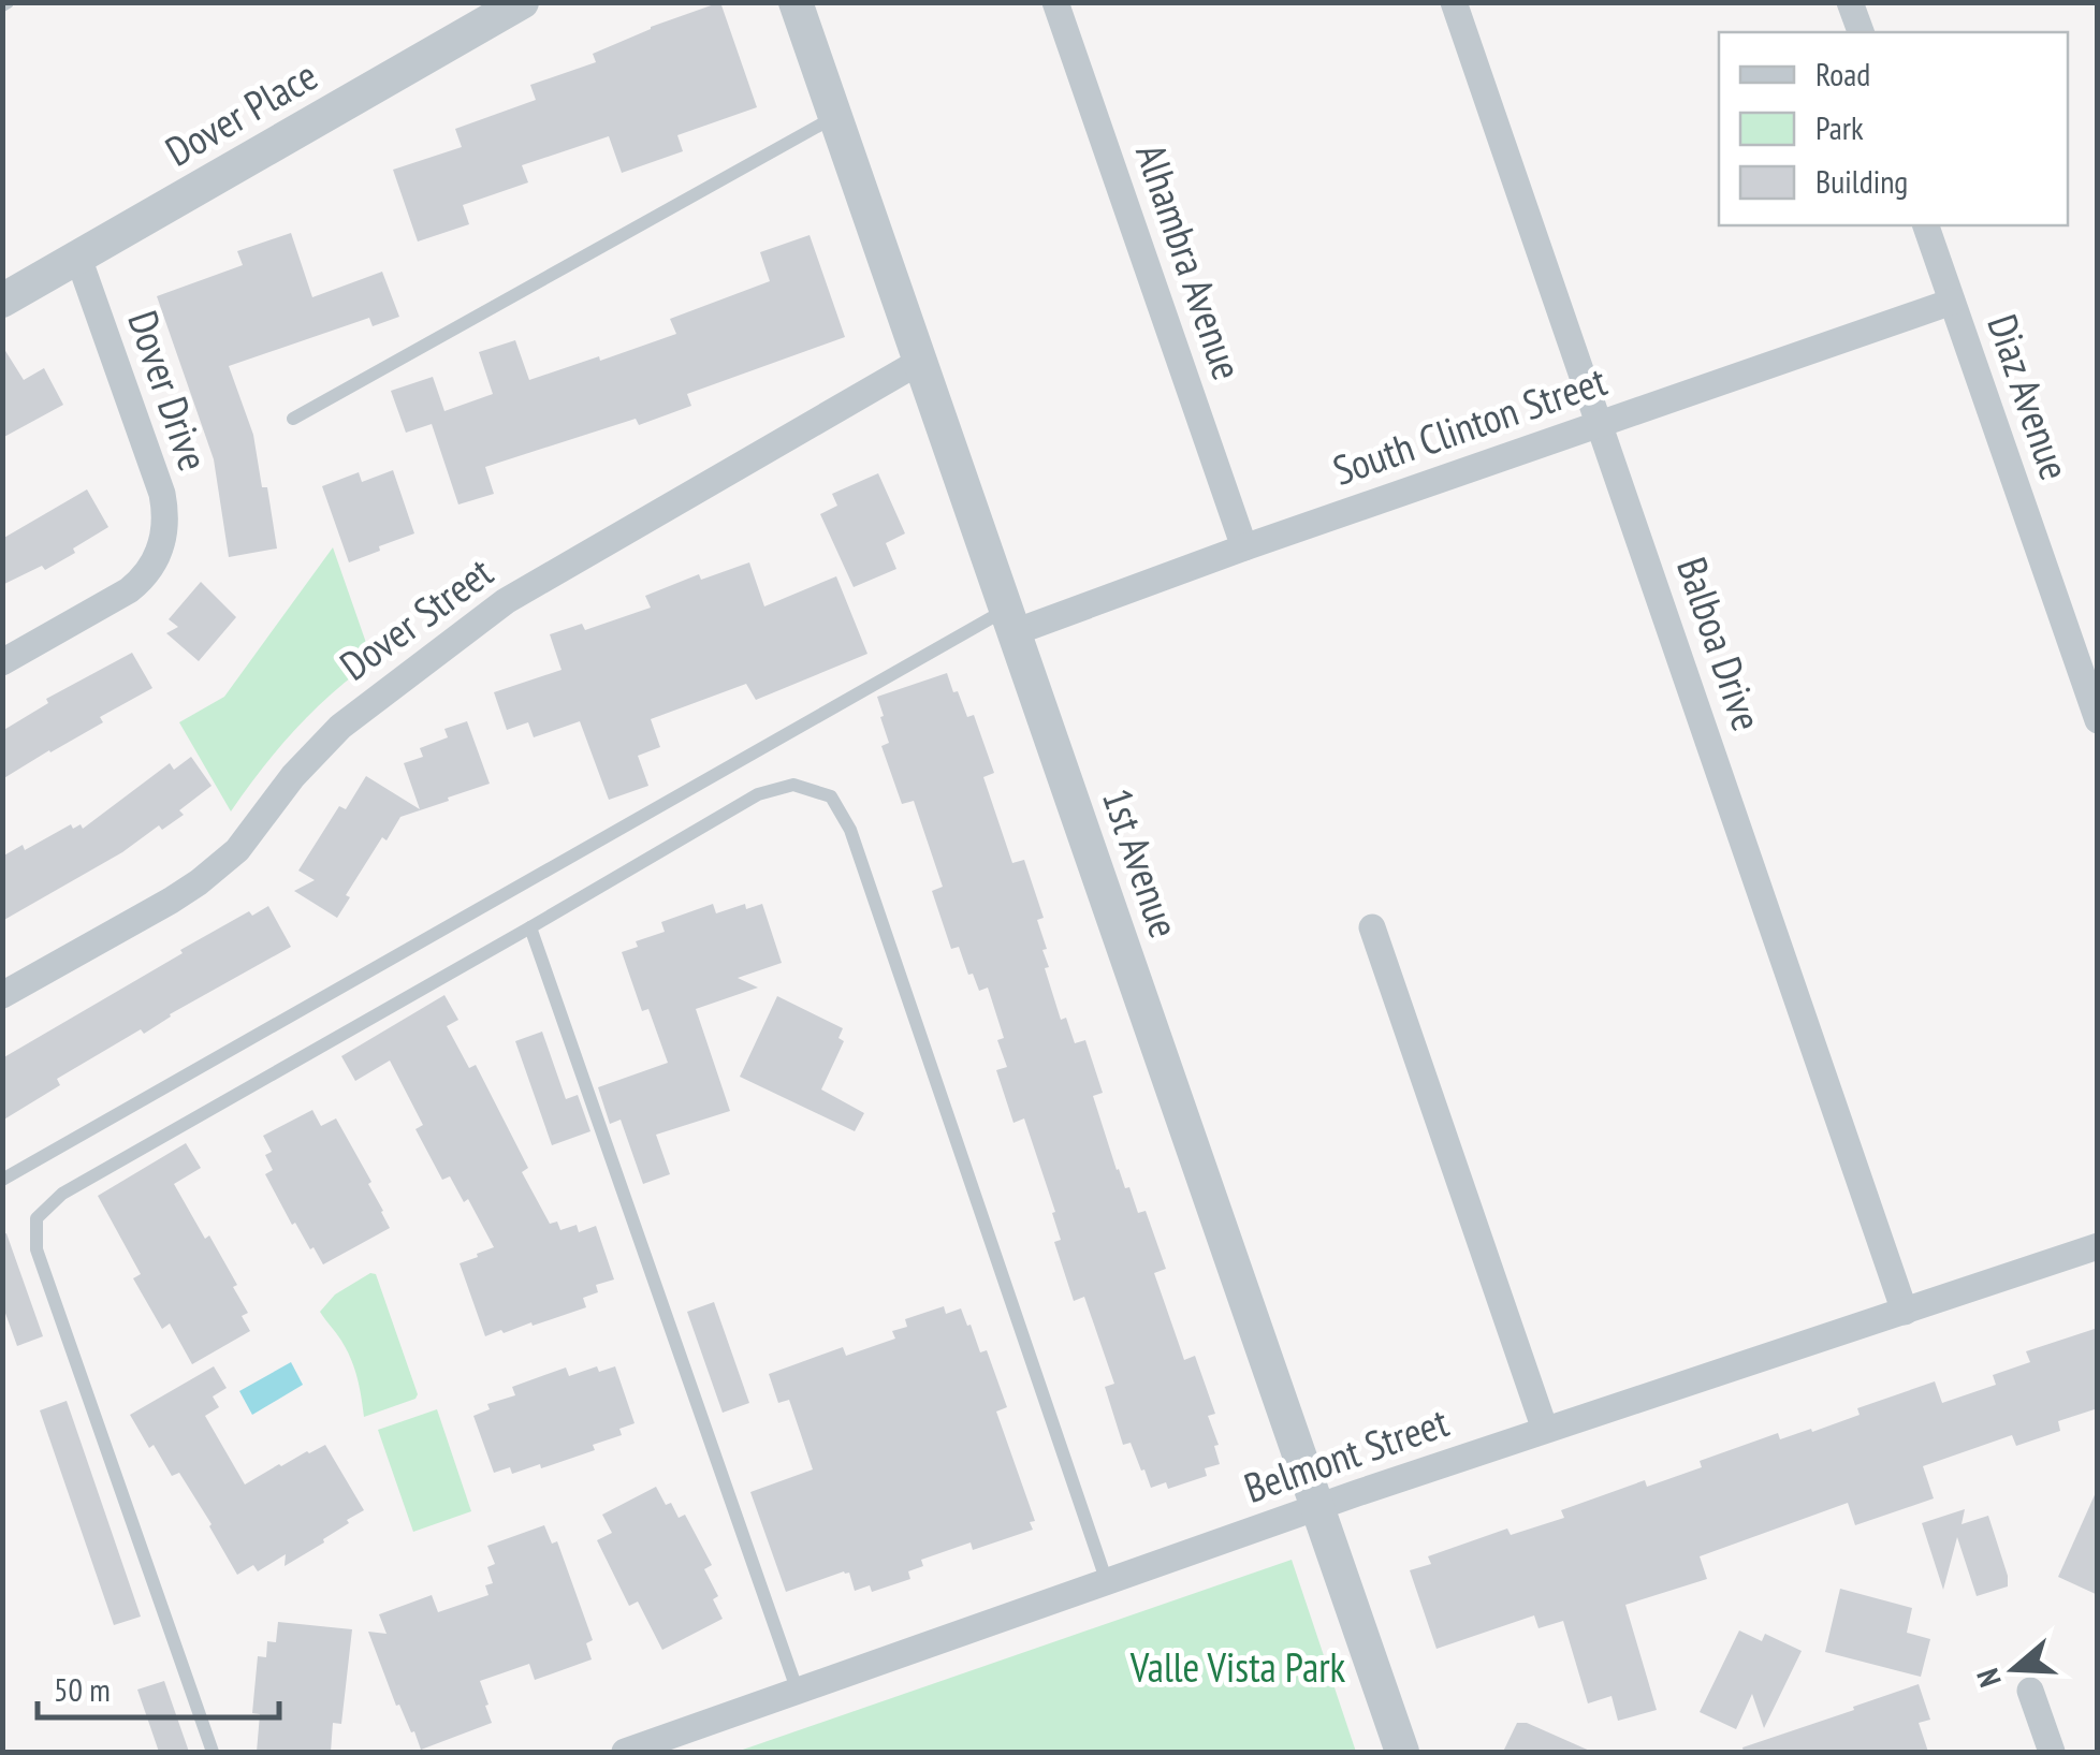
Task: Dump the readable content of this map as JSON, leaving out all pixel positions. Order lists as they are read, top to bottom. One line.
{"streets":{"street":["Dover Place","Alhambra Avenue","Dover Drive","Diaz Avenue","South Clinton Street","Dover Street","Balboa Drive","1st Avenue","Belmont Street"]},"crossings":[["Dover Place","Dover Drive"],["Alhambra Avenue","South Clinton Street"],["Diaz Avenue","South Clinton Street"],["South Clinton Street","Balboa Drive"],["South Clinton Street","1st Avenue"],["Dover Street","1st Avenue"],["Balboa Drive","Belmont Street"],["1st Avenue","Belmont Street"]],"parks":["Valle Vista Park"],"legend":["Road","Park","Building"],"scale_bar":"50 m","north":"left"}
